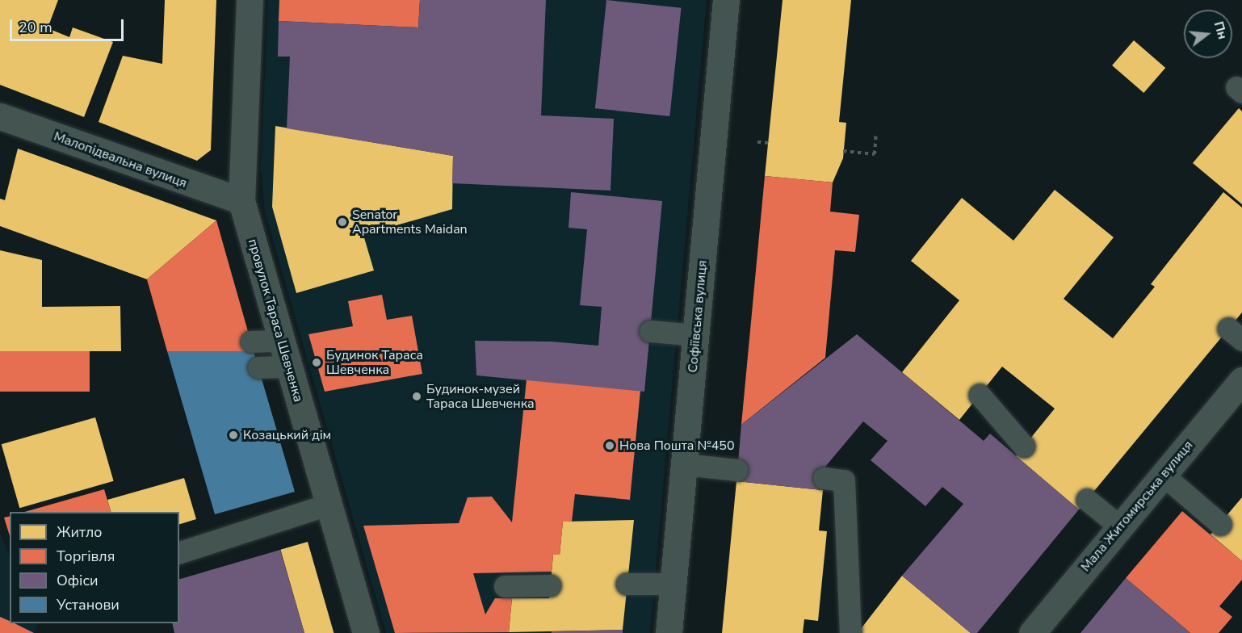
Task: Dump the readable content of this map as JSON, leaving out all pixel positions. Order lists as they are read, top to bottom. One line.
{"streets":{"street":["Малопідвальна вулиця","Софіївська вулиця","провулок Тараса Шевченка","Мала Житомирська вулиця"]},"crossings":[["Малопідвальна вулиця","провулок Тараса Шевченка"]],"places":["Senator Apartments Maidan","Будинок Тараса Шевченка","Будинок-музей Тараса Шевченка","Козацький дім","Нова Пошта №450"],"legend":["Житло","Торгівля","Офіси","Установи"],"scale_bar":"20 m","north":"right"}
